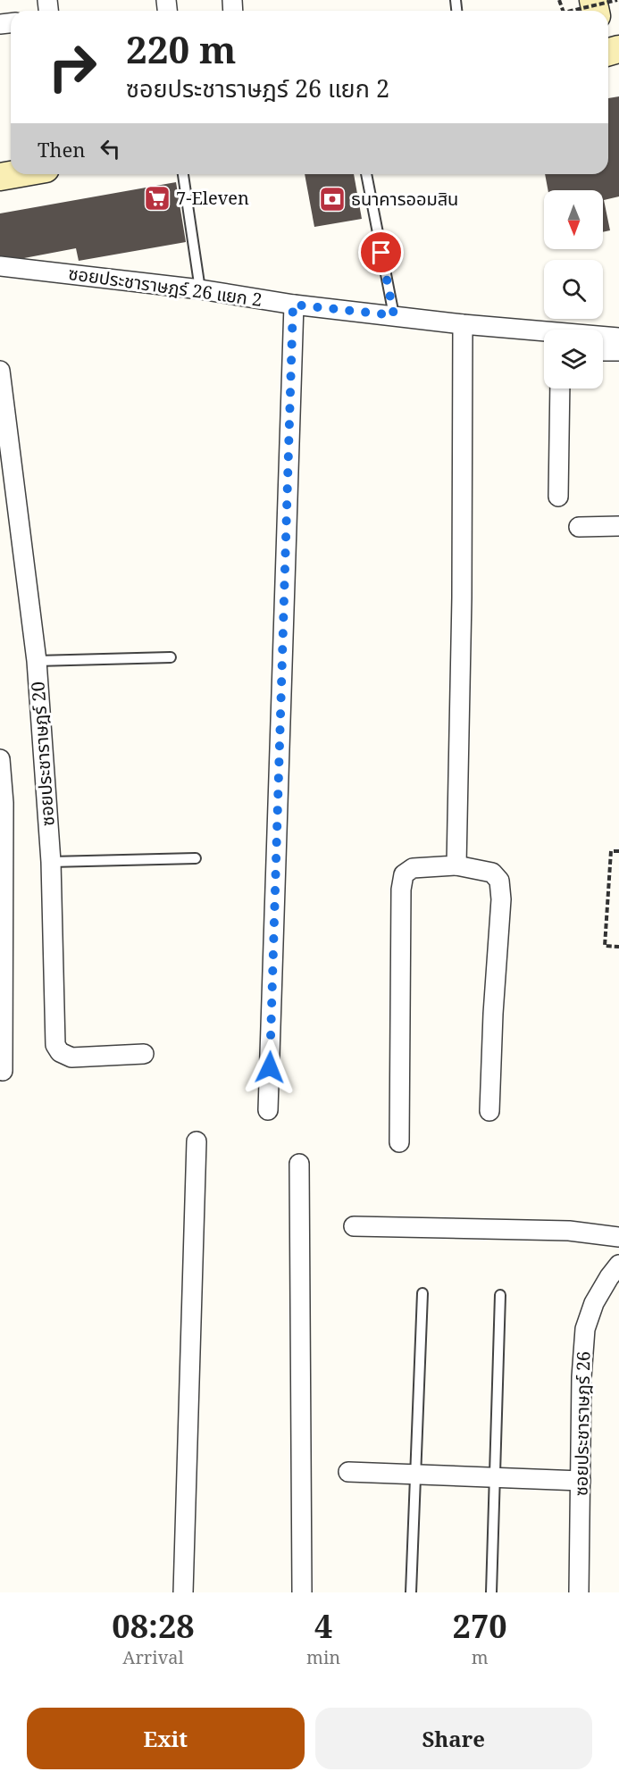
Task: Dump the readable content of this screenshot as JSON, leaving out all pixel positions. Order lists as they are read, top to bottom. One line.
{"streets":{"street":["ซอยประชาราษฎร์ 26 แยก 2","ซอยประชาราษฎร์ 20","ซอยประชาราษฎร์ 26"]},"places":{"supermarket":["7-Eleven"],"bank":["ธนาคารออมสิน"]},"north":"bottom","page":{"turn":["220 m","ซอยประชาราษฎร์ 26 แยก 2"],"then":"Then","eta":["08:28","Arrival","4","min","270","m"],"buttons":["Exit","Share"]}}
